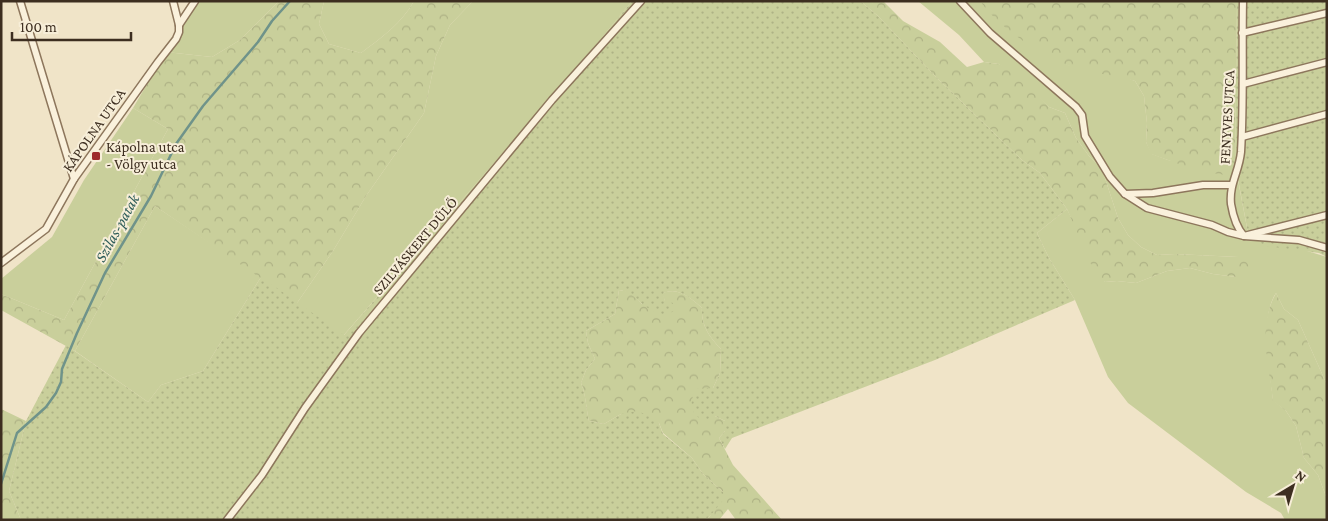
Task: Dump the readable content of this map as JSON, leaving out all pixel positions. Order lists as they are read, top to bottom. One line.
{"streets":{"street":["FENYVES UTCA","KÁPOLNA UTCA","SZILVÁSKERT DŰLŐ"]},"water":["Szilas-patak"],"places":{"transit":["Kápolna utca - Völgy utca"]},"scale_bar":"100 m","north":"top right"}
